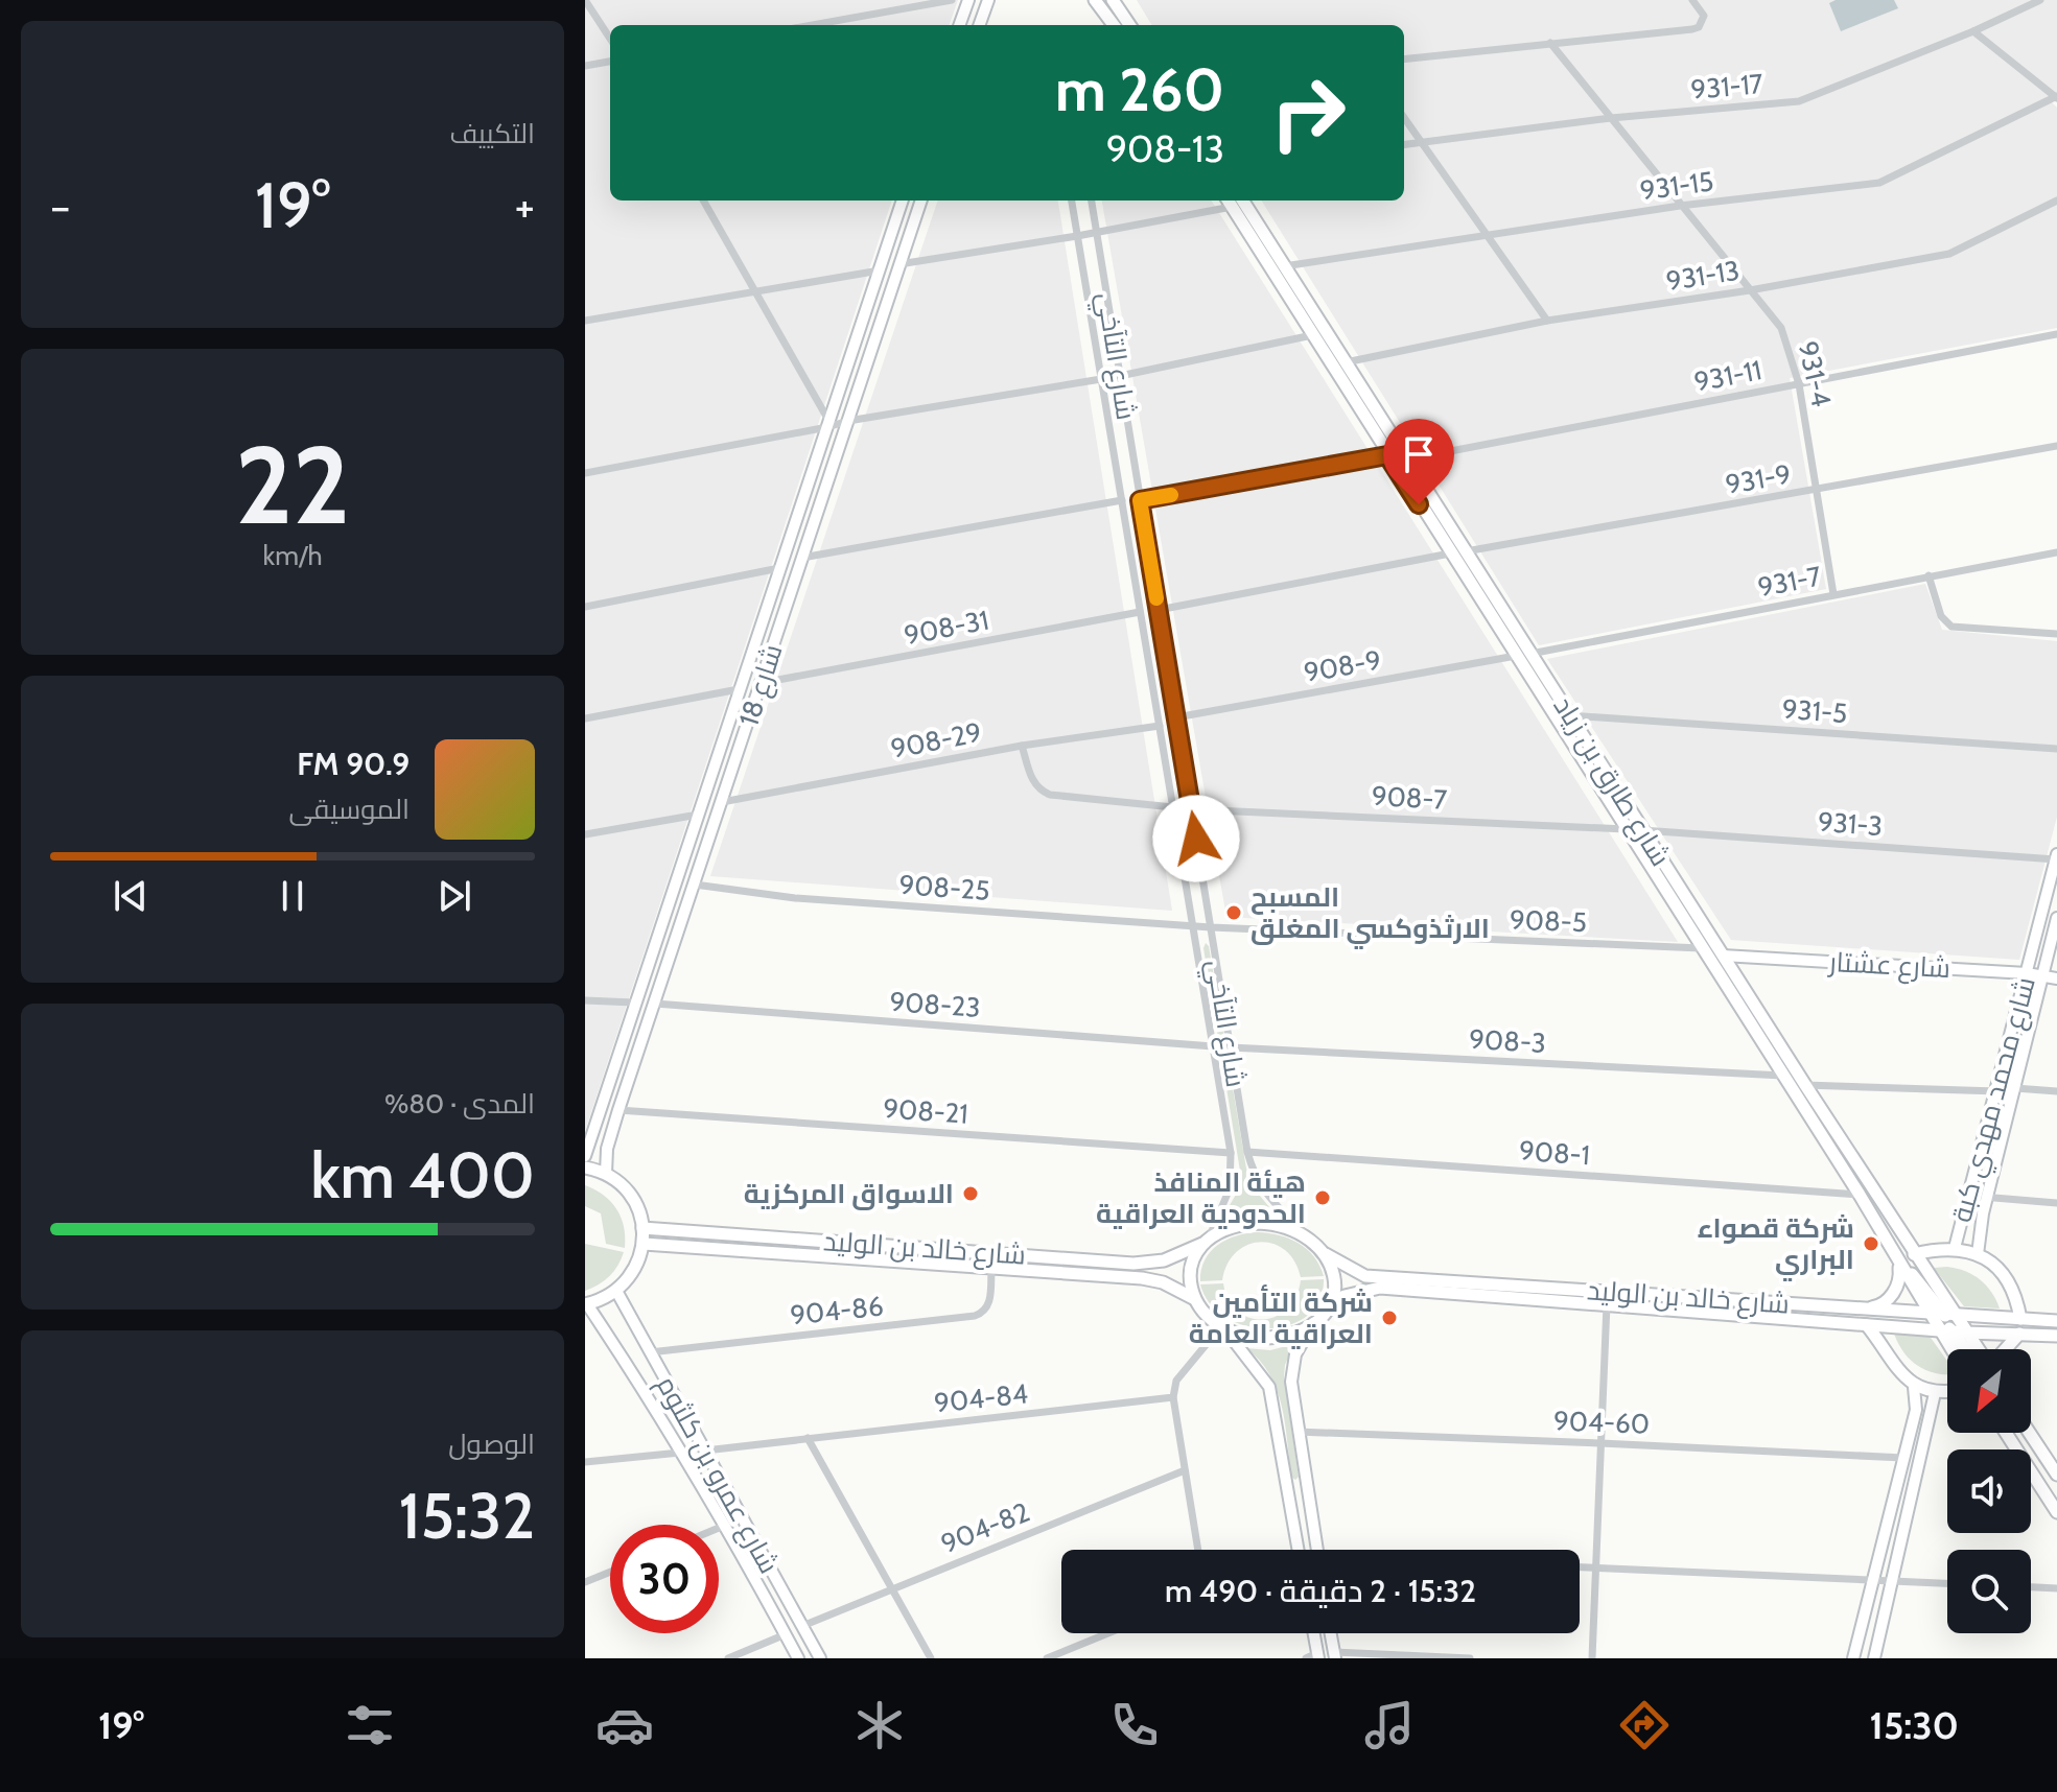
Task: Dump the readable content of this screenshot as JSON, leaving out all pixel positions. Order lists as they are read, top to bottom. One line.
{"streets":{"main road":["شارع طارق بن زياد","شارع خالد بن الوليد"],"street":["931-17","931-15","931-13","شارع التآخي","931-4","931-11","931-9","931-7","908-31","908-9","شارع 18","931-5","908-29","908-7","931-3","908-25","908-5","شارع عشتار","908-23","908-3","شارع محمد مهدي كبة","908-21","908-1","904-86","904-84","904-60","شارع عمرو بن كلثوم","904-82"]},"crossings":[["931-17","931-4"],["931-15","931-4"],["931-15","شارع طارق بن زياد"],["931-13","931-4"],["931-13","شارع طارق بن زياد"],["شارع التآخي","908-31"],["شارع التآخي","908-9"],["شارع التآخي","908-29"],["شارع التآخي","908-7"],["شارع التآخي","908-25"],["شارع التآخي","908-5"],["شارع التآخي","908-23"],["شارع التآخي","908-3"],["شارع التآخي","908-21"],["شارع التآخي","908-1"],["شارع التآخي","شارع خالد بن الوليد"],["931-4","931-11"],["931-4","931-9"],["931-4","931-7"],["931-11","شارع طارق بن زياد"],["931-9","شارع طارق بن زياد"],["931-7","شارع طارق بن زياد"],["908-31","شارع 18"],["908-9","شارع طارق بن زياد"],["شارع 18","908-29"],["شارع 18","908-25"],["شارع 18","908-23"],["شارع 18","908-21"],["931-5","شارع طارق بن زياد"],["شارع طارق بن زياد","908-7"],["شارع طارق بن زياد","931-3"],["شارع طارق بن زياد","908-5"],["شارع طارق بن زياد","شارع عشتار"],["شارع طارق بن زياد","908-3"],["شارع طارق بن زياد","908-1"],["شارع طارق بن زياد","شارع خالد بن الوليد"],["931-3","شارع محمد مهدي كبة"],["908-25","908-5"],["شارع عشتار","شارع محمد مهدي كبة"],["شارع خالد بن الوليد","904-86"],["904-86","شارع عمرو بن كلثوم"],["904-84","شارع عمرو بن كلثوم"],["شارع عمرو بن كلثوم","904-82"]],"places":["المسبح الارثذوكسي المغلق","الاسواق المركزية","هيئة المنافذ الحدودية العراقية","شركة قصواء البراري","شركة التأمين العراقية العامة"],"north":"bottom left","page":{"tile":["التكييف",["22","km/h"],["المدى · 80%","400 km"],["الوصول","15:32"]],"turn":["260 m","908-13"],"heat":["−","19°","+"],"song":["90.9 FM","الموسيقى"],"limit":"30","trip":"15:32 · 2 دقيقة · 490 m","tabs":["15:30","19°"]}}
